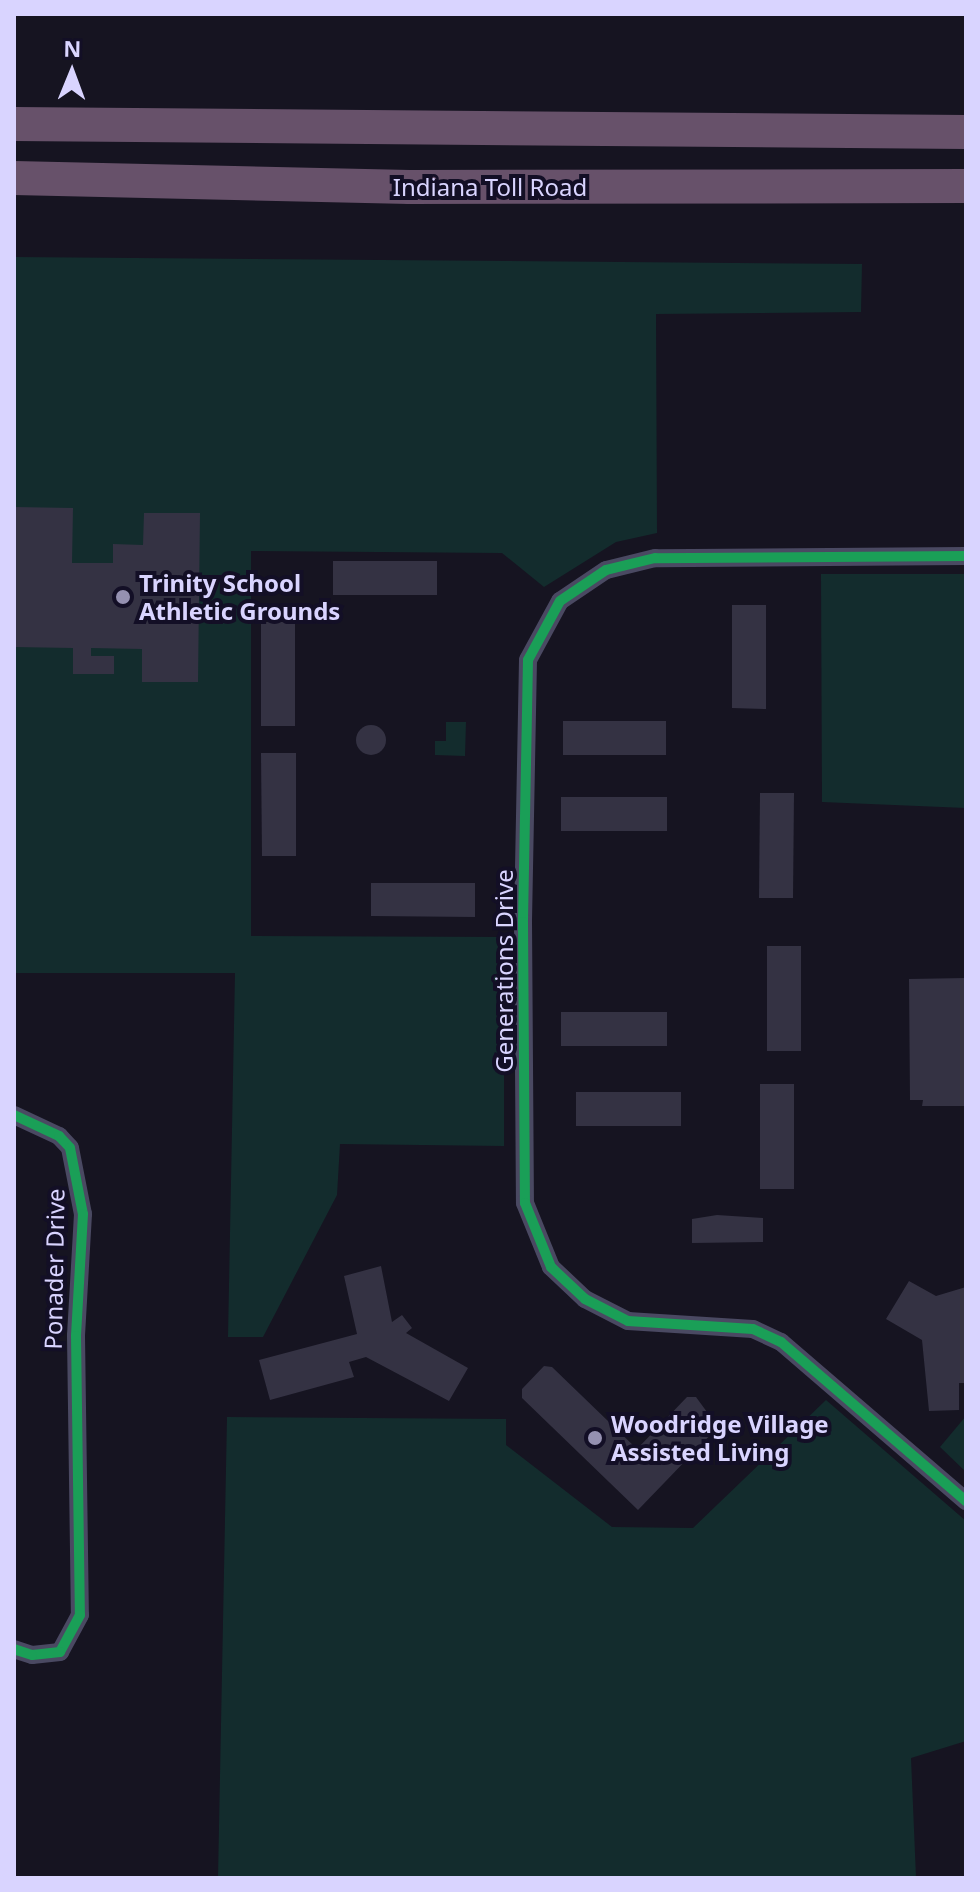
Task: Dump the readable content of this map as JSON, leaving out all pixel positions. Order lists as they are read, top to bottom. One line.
{"streets":{"highway":["Indiana Toll Road"],"street":["Generations Drive","Ponader Drive"]},"places":["Trinity School Athletic Grounds","Woodridge Village Assisted Living"],"north":"top"}
